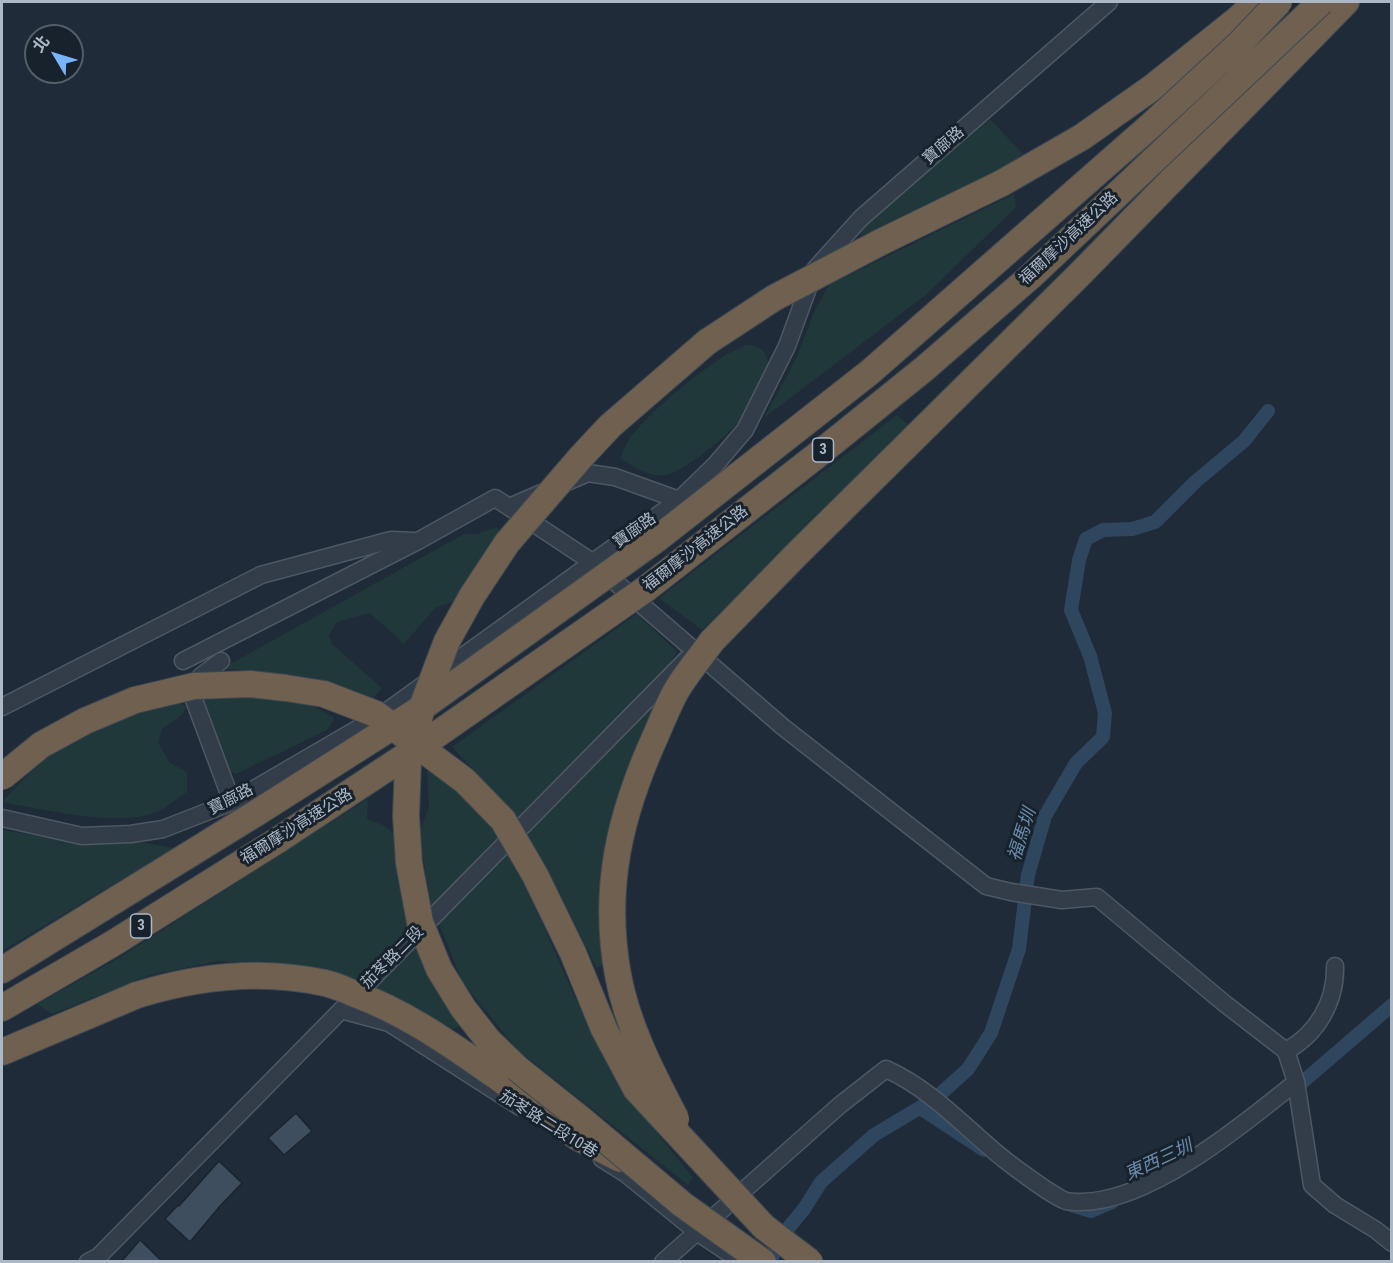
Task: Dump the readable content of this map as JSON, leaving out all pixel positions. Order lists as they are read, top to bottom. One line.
{"streets":{"highway":["福爾摩沙高速公路","3"],"street":["寶廍路","茄苳路二段","茄苳路二段10巷"]},"crossings":[["茄苳路二段","茄苳路二段10巷"]],"water":["福馬圳","東西三圳"],"north":"top left"}
